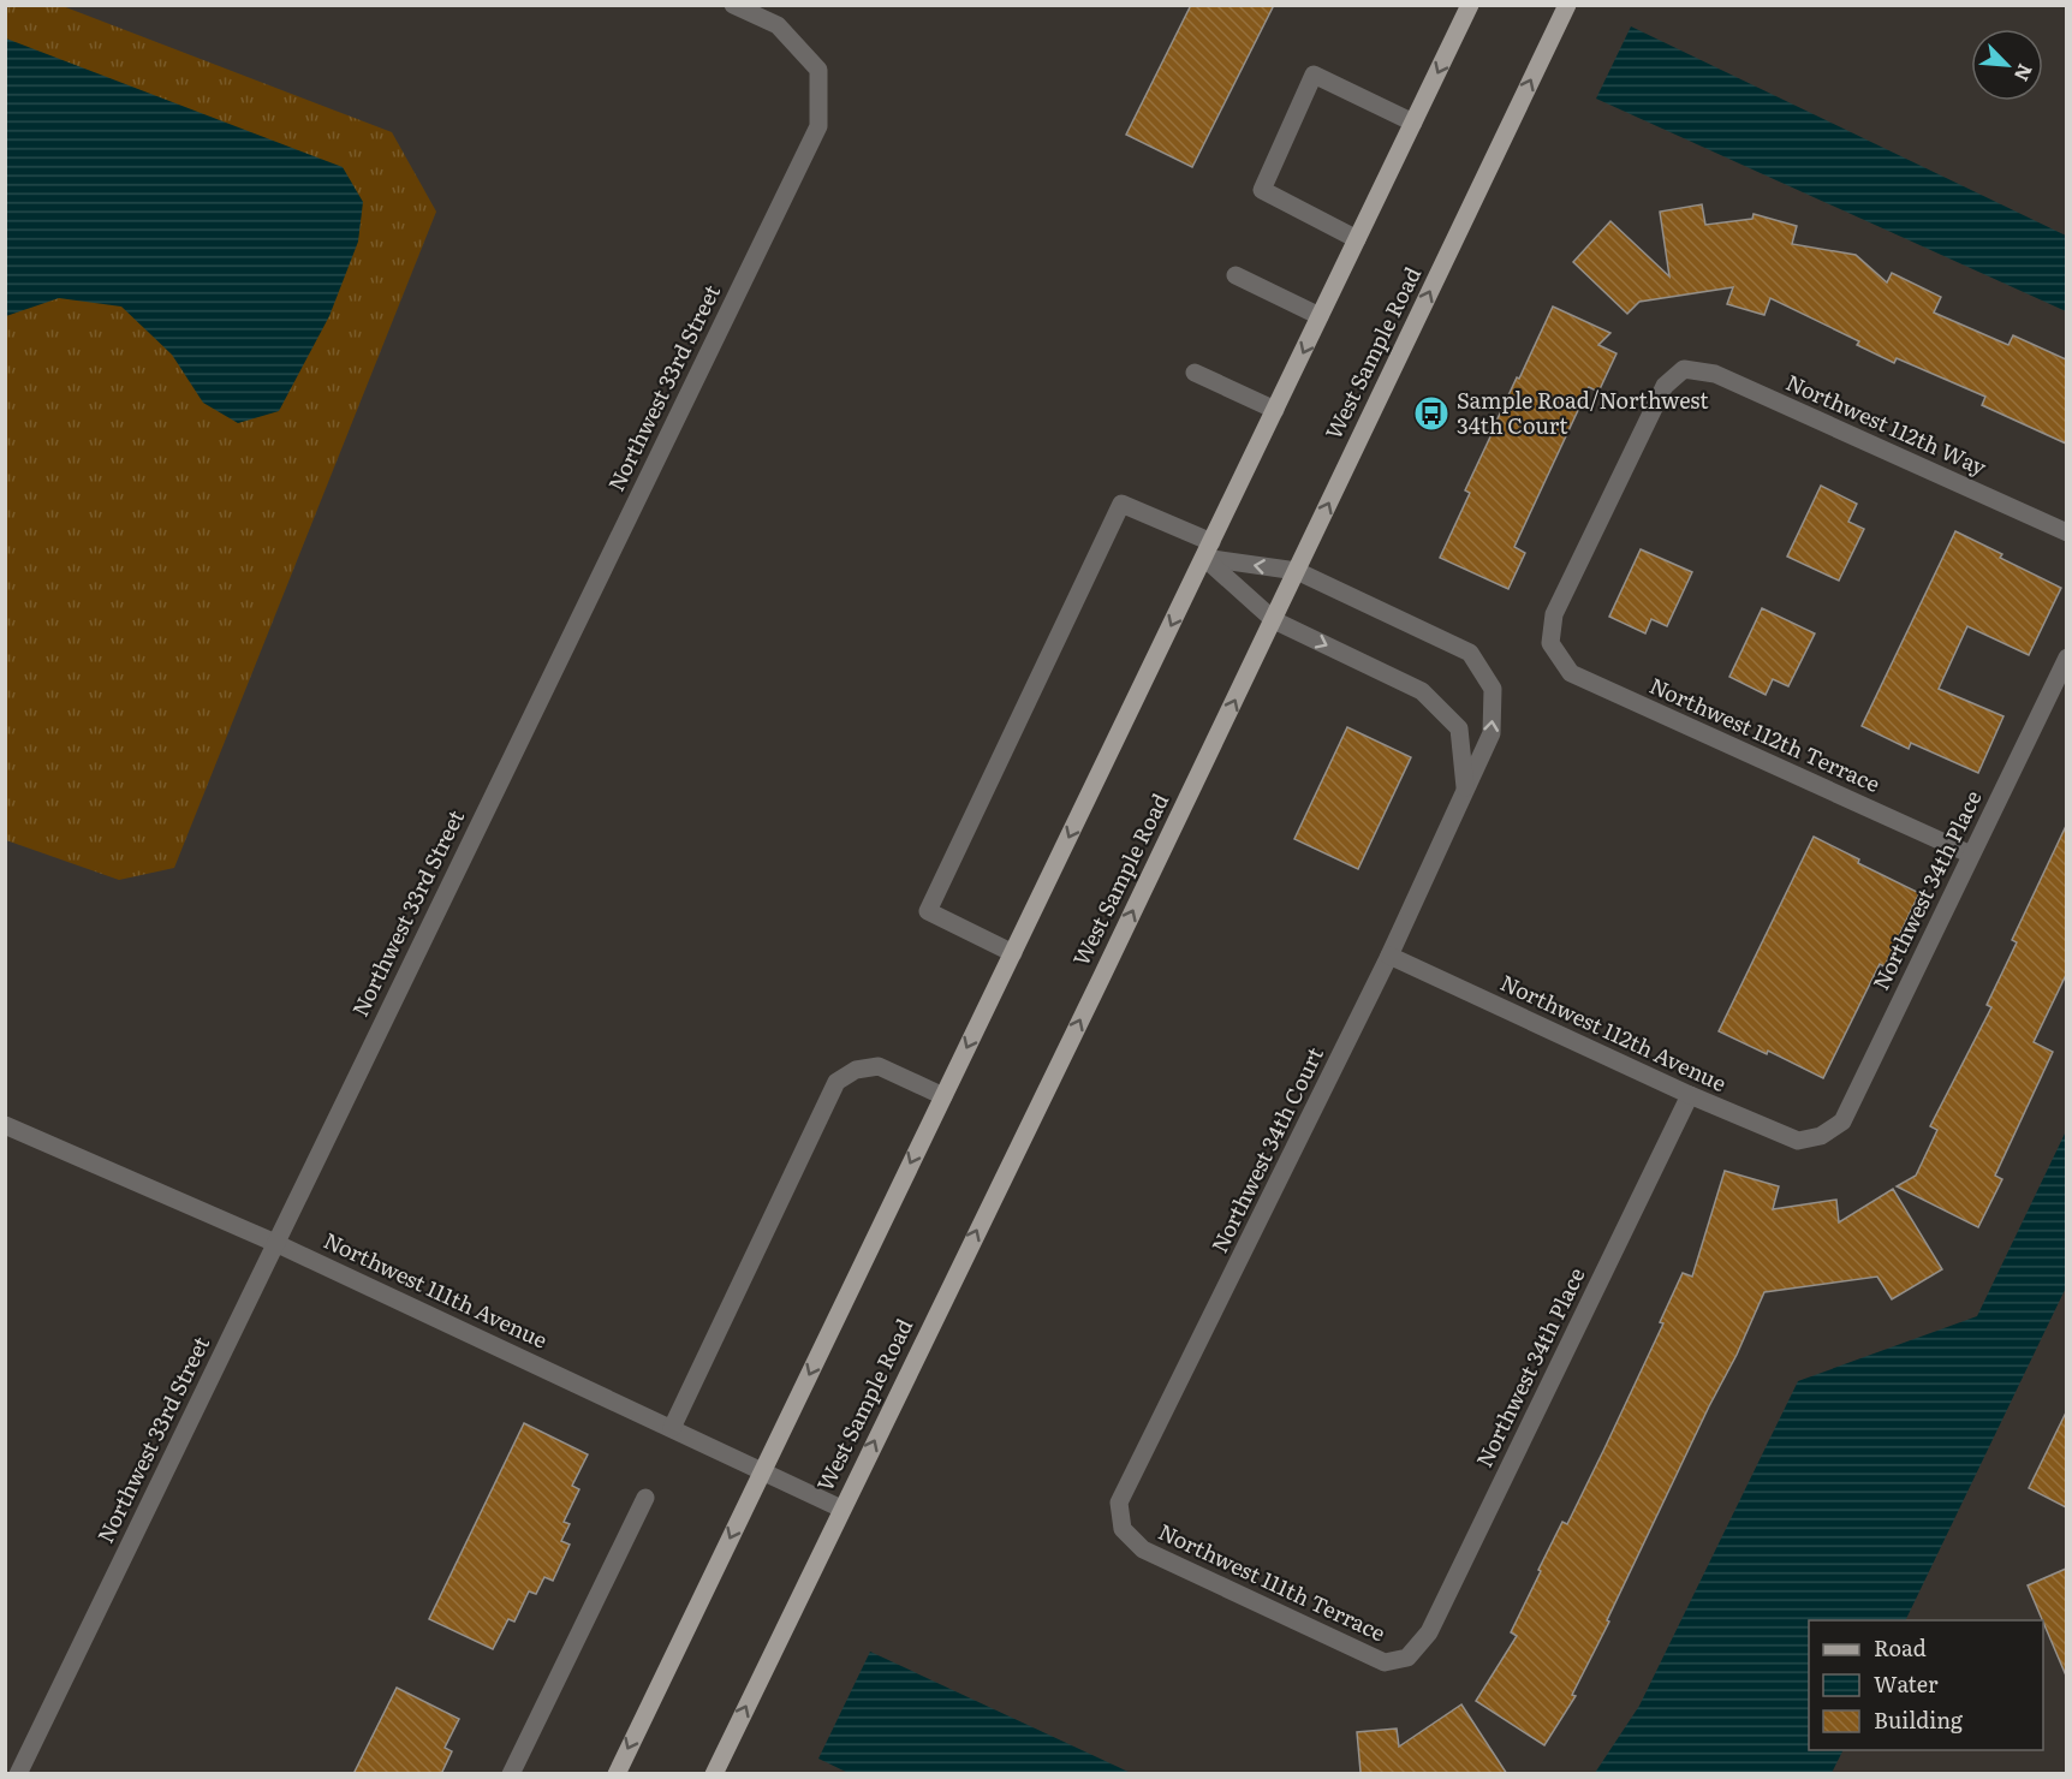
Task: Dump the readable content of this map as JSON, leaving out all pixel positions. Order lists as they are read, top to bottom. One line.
{"streets":{"main road":["West Sample Road"],"street":["Northwest 33rd Street","Northwest 112th Way","Northwest 112th Terrace","Northwest 34th Place","Northwest 112th Avenue","Northwest 34th Court","Northwest 111th Avenue","Northwest 111th Terrace"]},"crossings":[["West Sample Road","Northwest 34th Court"],["West Sample Road","Northwest 111th Avenue"],["Northwest 33rd Street","Northwest 111th Avenue"],["Northwest 112th Way","Northwest 112th Terrace"],["Northwest 112th Terrace","Northwest 34th Place"],["Northwest 34th Place","Northwest 112th Avenue"],["Northwest 34th Place","Northwest 111th Terrace"],["Northwest 112th Avenue","Northwest 34th Court"],["Northwest 34th Court","Northwest 111th Terrace"]],"places":{"bus stop":["Sample Road/Northwest 34th Court"]},"legend":["Road","Water","Building"],"north":"bottom right"}
